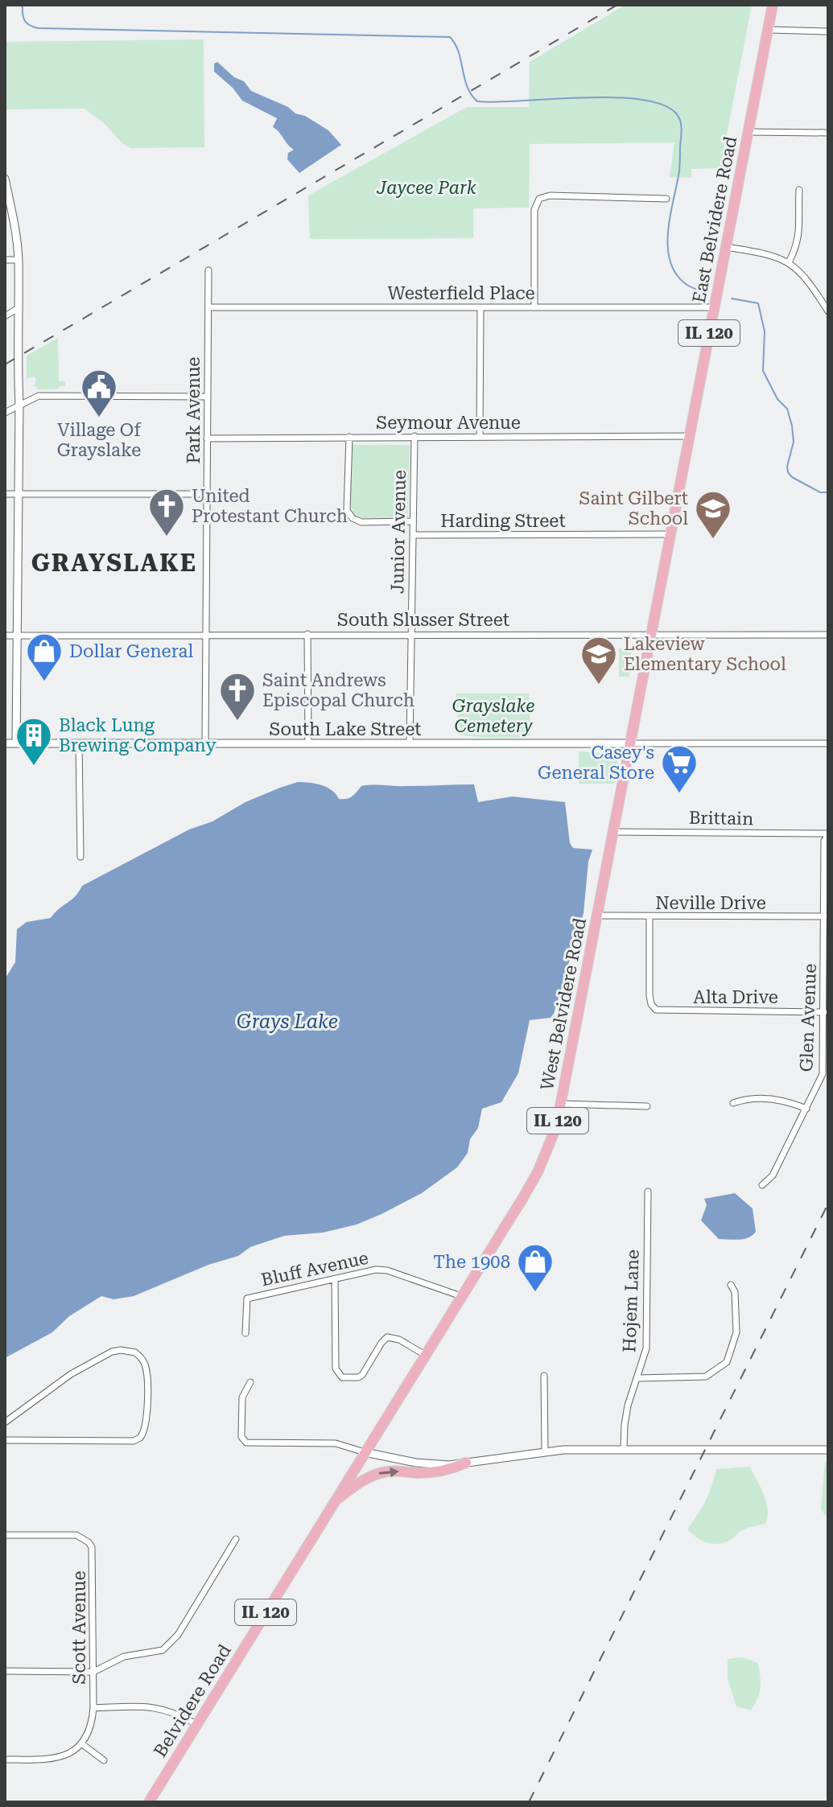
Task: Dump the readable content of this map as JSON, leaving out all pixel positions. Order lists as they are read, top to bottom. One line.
{"streets":{"main road":["East Belvidere Road","IL 120","West Belvidere Road","Belvidere Road"],"street":["Westerfield Place","Park Avenue","Seymour Avenue","Harding Street","Junior Avenue","South Slusser Street","South Lake Street","Brittain","Neville Drive","Alta Drive","Glen Avenue","Bluff Avenue","Hojem Lane","Scott Avenue"]},"crossings":[["East Belvidere Road","Westerfield Place"],["East Belvidere Road","Seymour Avenue"],["East Belvidere Road","Harding Street"],["East Belvidere Road","South Slusser Street"],["East Belvidere Road","South Lake Street"],["East Belvidere Road","West Belvidere Road"],["Westerfield Place","Park Avenue"],["Park Avenue","Seymour Avenue"],["Park Avenue","South Slusser Street"],["Park Avenue","South Lake Street"],["Seymour Avenue","Junior Avenue"],["Harding Street","Junior Avenue"],["Junior Avenue","South Slusser Street"],["Junior Avenue","South Lake Street"],["South Lake Street","West Belvidere Road"],["Brittain","West Belvidere Road"],["Brittain","Glen Avenue"],["Neville Drive","Alta Drive"],["Neville Drive","West Belvidere Road"],["Neville Drive","Glen Avenue"],["Alta Drive","Glen Avenue"],["West Belvidere Road","Bluff Avenue"],["West Belvidere Road","Belvidere Road"]],"districts":["GRAYSLAKE"],"water":["Grays Lake"],"parks":["Jaycee Park","Grayslake Cemetery"],"places":{"public building":["Village Of Grayslake"],"church":["United Protestant Church","Saint Andrews Episcopal Church"],"school or university":["Saint Gilbert School","Lakeview Elementary School"],"shop":["Dollar General","The 1908"],"building":["Black Lung Brewing Company"],"supermarket":["Casey's General Store"]}}
